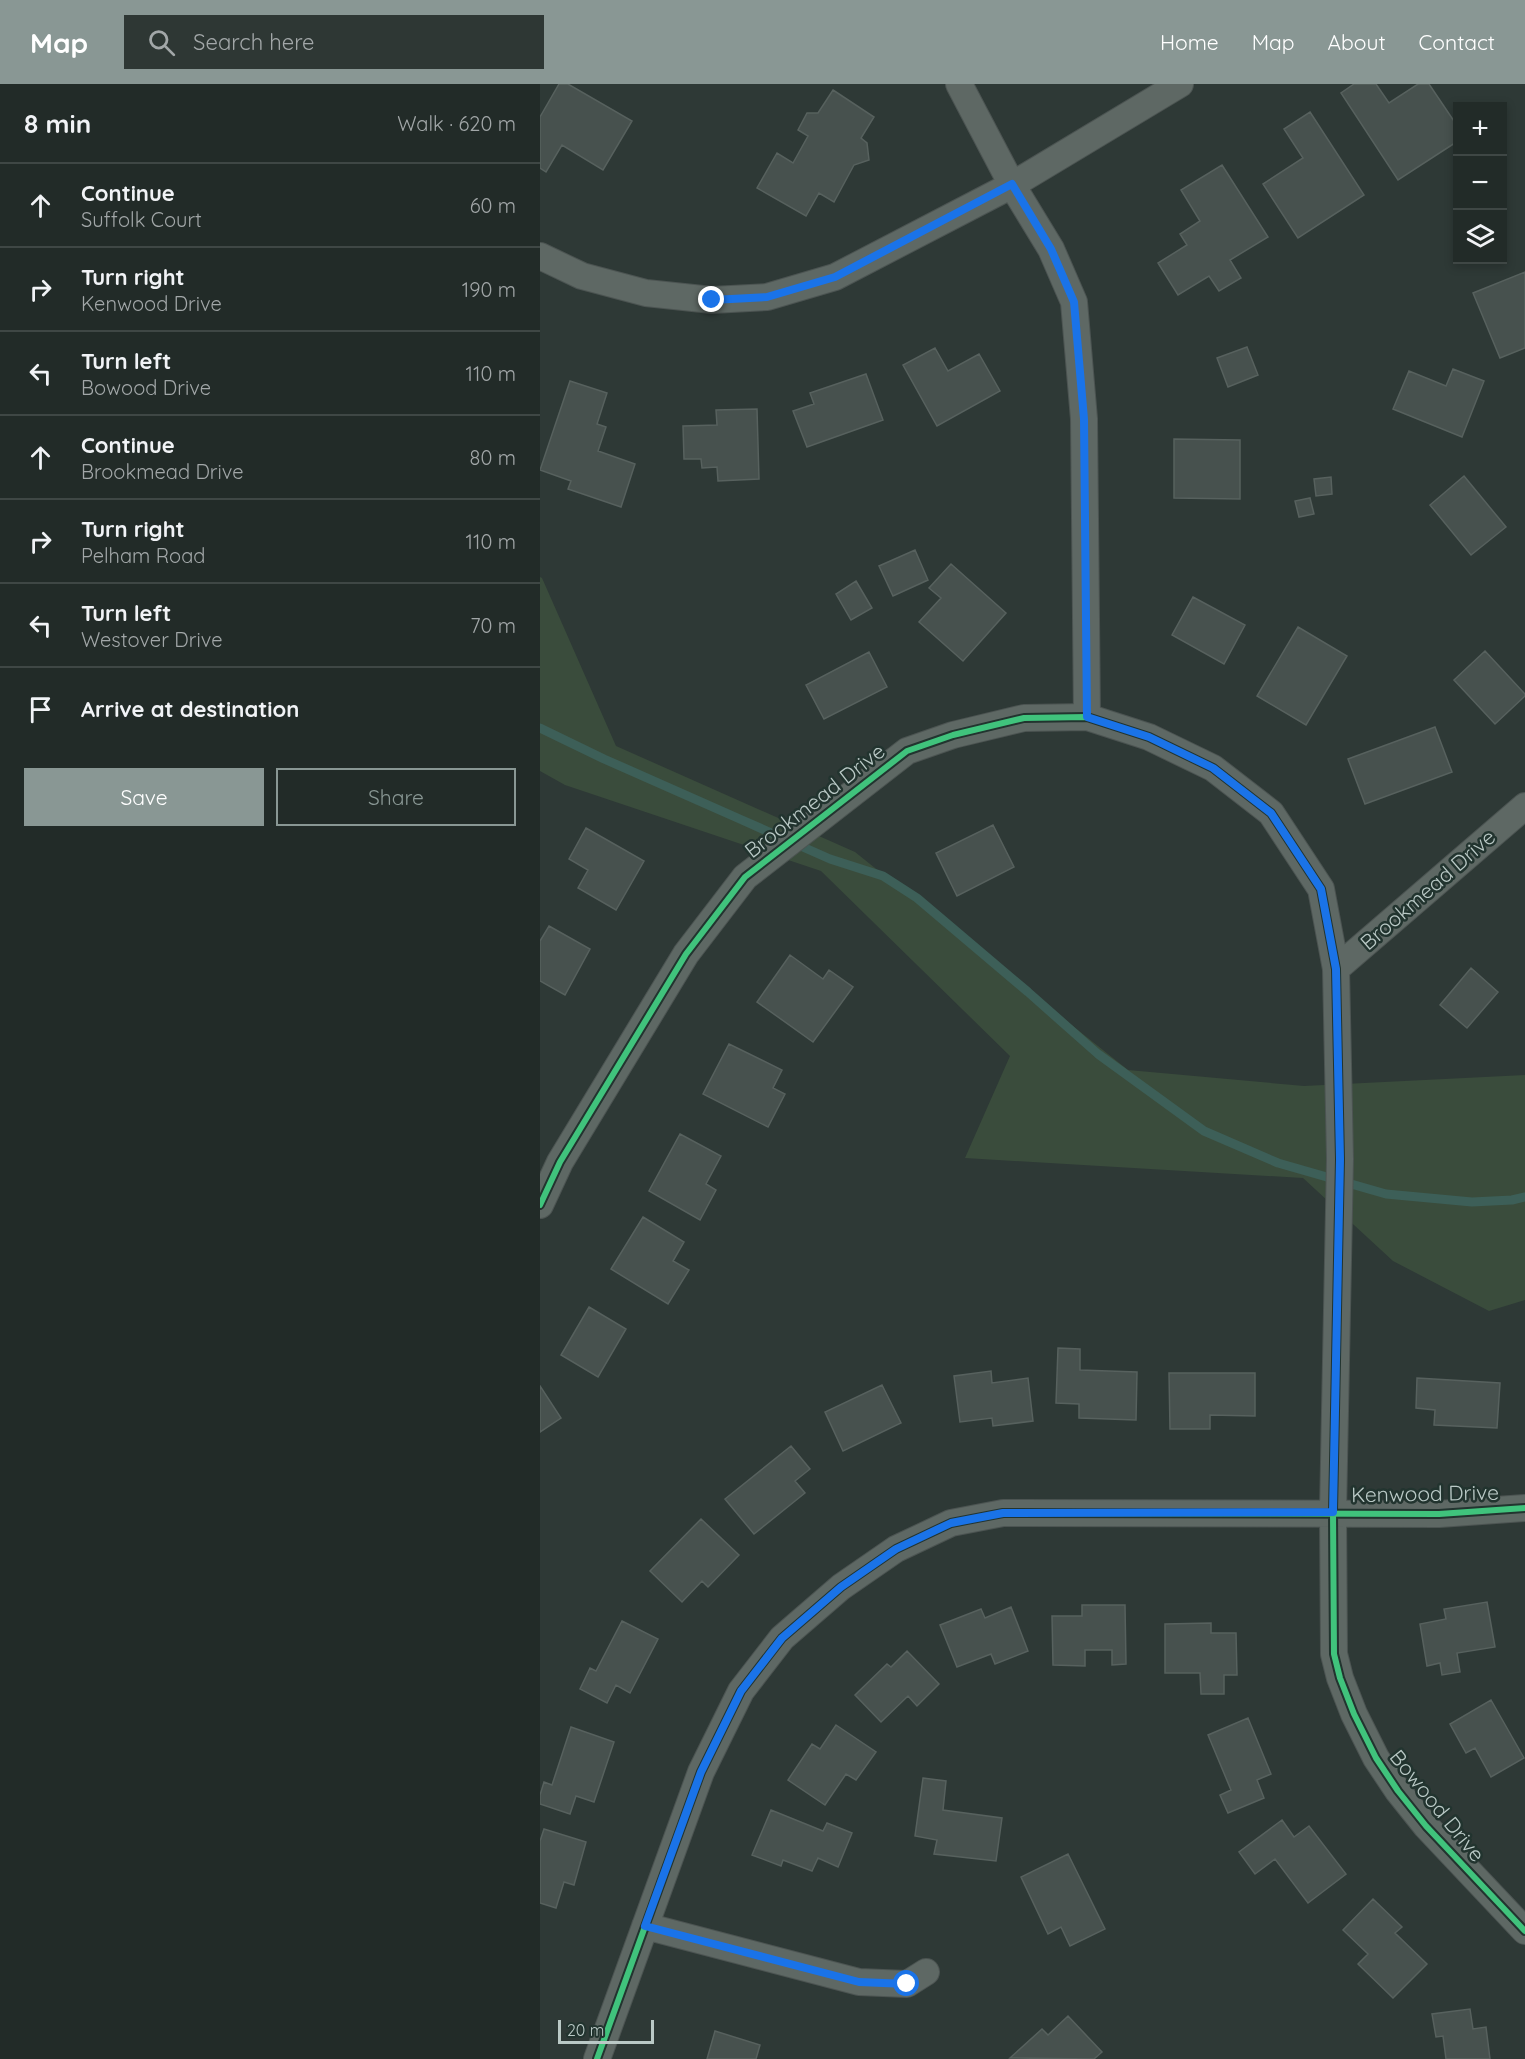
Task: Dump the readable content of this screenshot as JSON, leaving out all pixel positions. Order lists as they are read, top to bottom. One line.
{"streets":{"street":["Brookmead Drive","Kenwood Drive","Bowood Drive"]},"crossings":[["Brookmead Drive","Bowood Drive"],["Kenwood Drive","Bowood Drive"]],"scale_bar":"20 m","page":{"header":"Map","search":"Search here","nav":["Home","Map","About","Contact"],"heading":["8 min","Walk · 620 m"],"map_buttons":["+","−"],"list":[["Continue","Suffolk Court","60 m"],["Turn right","Kenwood Drive","190 m"],["Turn left","Bowood Drive","110 m"],["Continue","Brookmead Drive","80 m"],["Turn right","Pelham Road","110 m"],["Turn left","Westover Drive","70 m"],"Arrive at destination"],"buttons":["Save","Share"],"scale":"20 m"}}
